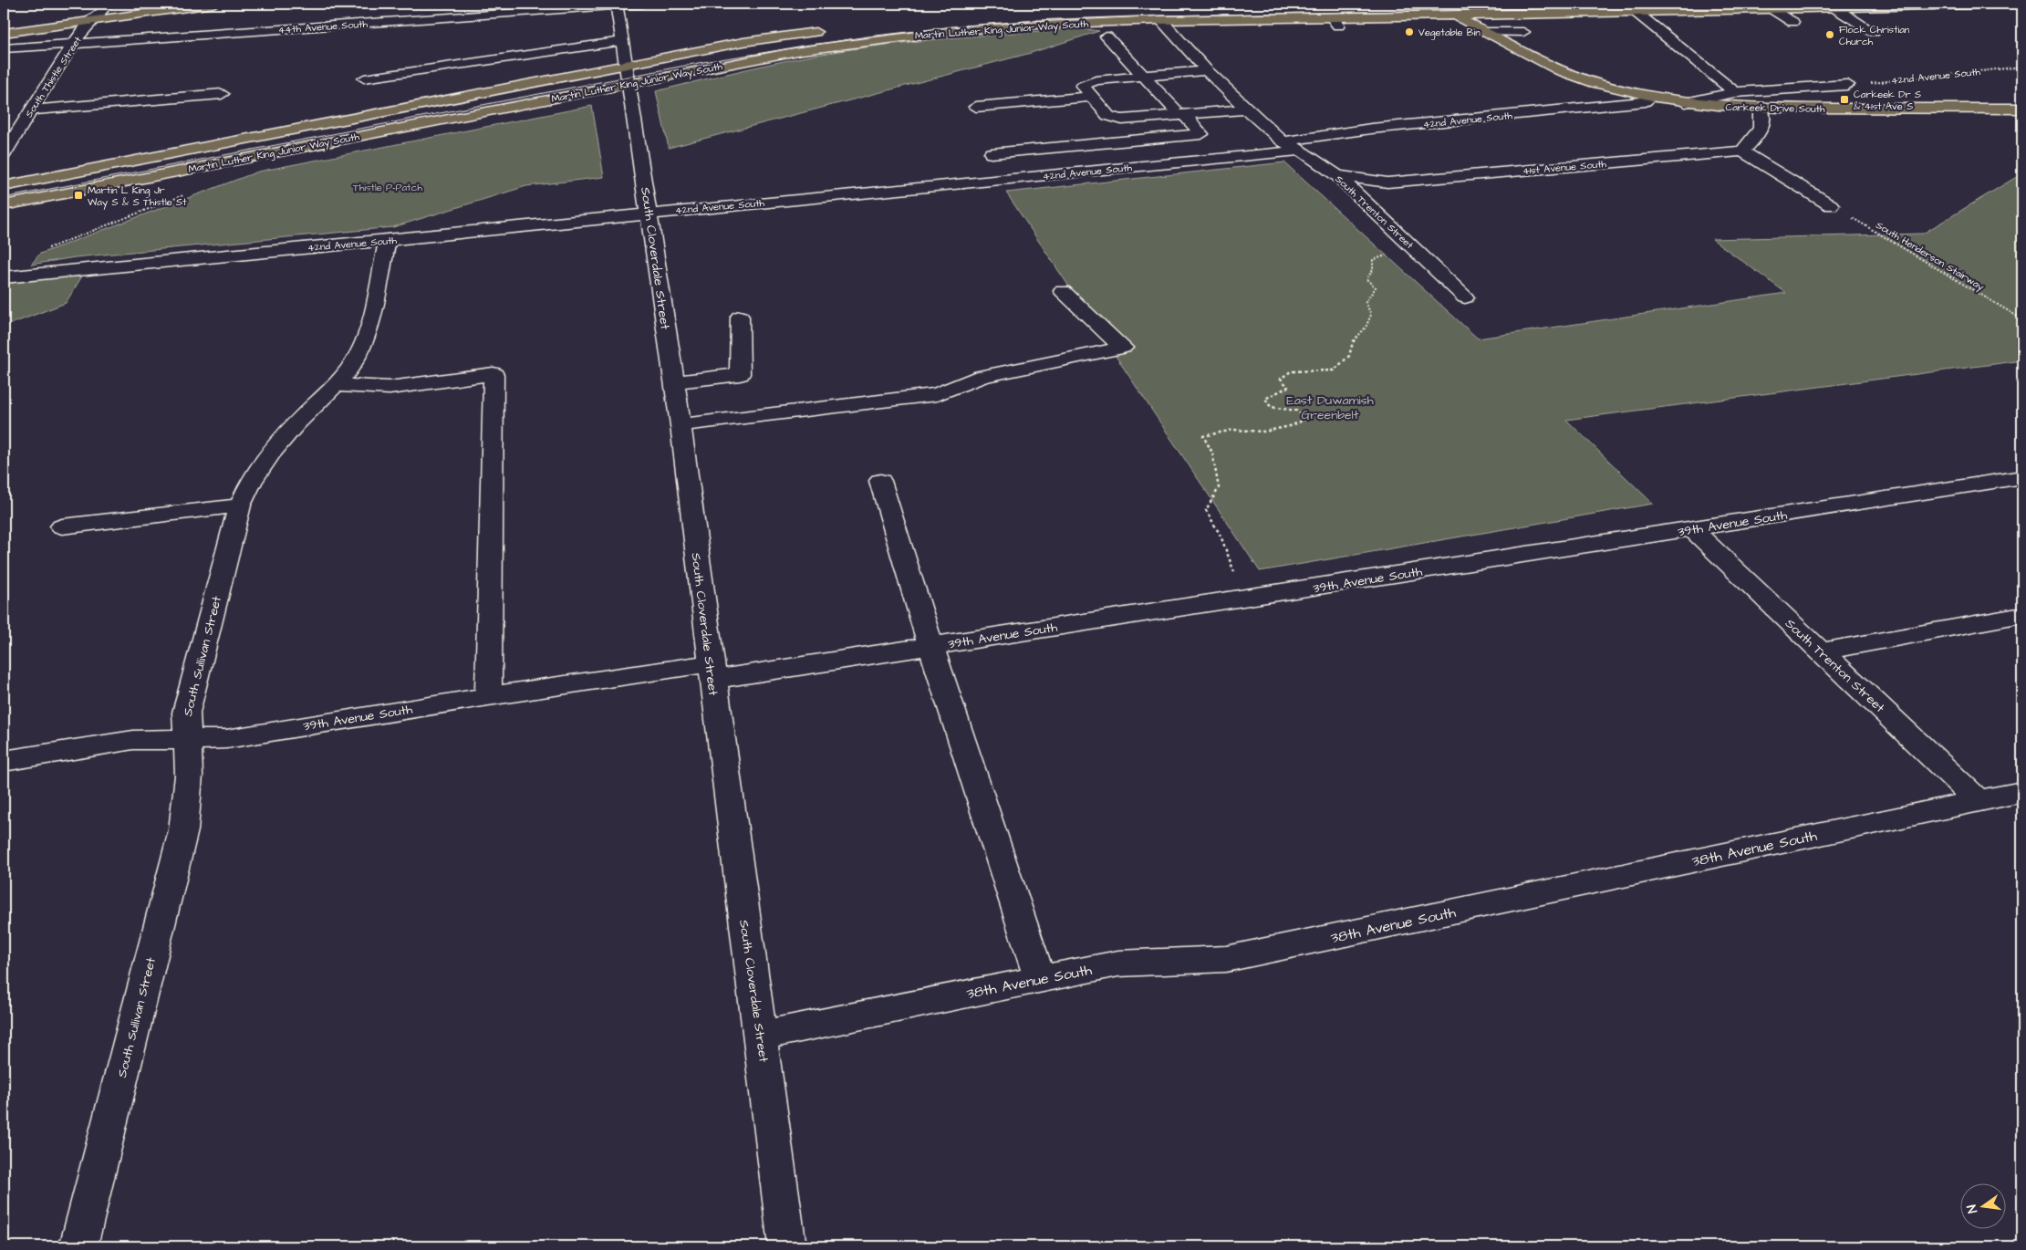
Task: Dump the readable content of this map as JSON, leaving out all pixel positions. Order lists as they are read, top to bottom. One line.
{"streets":{"main road":["Martin Luther King Junior Way South","Carkeek Drive South"],"street":["44th Avenue South","42nd Avenue South","South Thistle Street","41st Avenue South","South Trenton Street","South Cloverdale Street","39th Avenue South","South Sullivan Street","38th Avenue South"],"path":["South Henderson Stairway"]},"crossings":[["44th Avenue South","South Thistle Street"],["44th Avenue South","South Cloverdale Street"],["Martin Luther King Junior Way South","Carkeek Drive South"],["Martin Luther King Junior Way South","South Trenton Street"],["Martin Luther King Junior Way South","South Cloverdale Street"],["42nd Avenue South","Carkeek Drive South"],["42nd Avenue South","South Trenton Street"],["42nd Avenue South","South Cloverdale Street"],["42nd Avenue South","South Sullivan Street"],["41st Avenue South","South Trenton Street"],["South Trenton Street","39th Avenue South"],["South Trenton Street","38th Avenue South"],["South Cloverdale Street","39th Avenue South"],["South Cloverdale Street","38th Avenue South"],["39th Avenue South","South Sullivan Street"]],"parks":["Thistle P-Patch","East Duwamish Greenbelt"],"places":{"other":["Vegetable Bin","Flock Christian Church"],"transit":["Carkeek Dr S & 41st Ave S","Martin L King Jr Way S & S Thistle St"]},"north":"left"}
